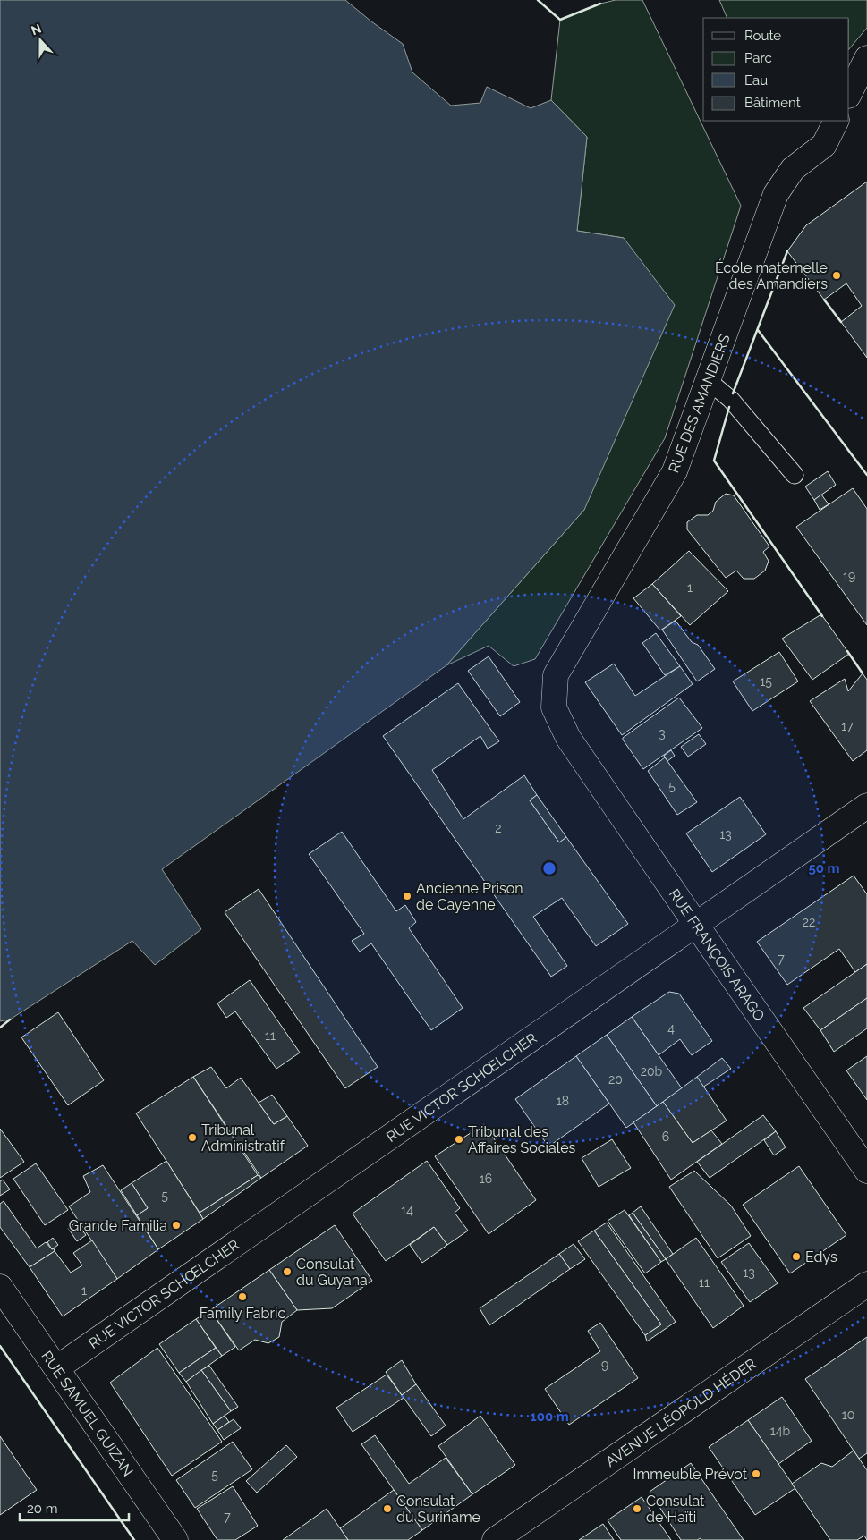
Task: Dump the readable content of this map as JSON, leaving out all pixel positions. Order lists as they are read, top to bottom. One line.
{"streets":{"street":["RUE DES AMANDIERS","RUE FRANÇOIS ARAGO","RUE VICTOR SCHŒLCHER","AVENUE LÉOPOLD HÉDER","RUE SAMUEL GUIZAN"]},"crossings":[["RUE DES AMANDIERS","RUE FRANÇOIS ARAGO"],["RUE FRANÇOIS ARAGO","RUE VICTOR SCHŒLCHER"],["RUE VICTOR SCHŒLCHER","RUE SAMUEL GUIZAN"]],"places":["École maternelle des Amandiers","Ancienne Prison de Cayenne","Tribunal Administratif","Tribunal des Affaires Sociales","Grande Familia","Edys","Consulat du Guyana","Family Fabric","Immeuble Prévot","Consulat du Suriname","Consulat de Haïti"],"house_numbers":["19","1","15","17","3","5","2","13","22","7","4","11","20b","20","18","6","16","5","14","13","11","1","9","10","14b","5","7"],"legend":["Route","Parc","Eau","Bâtiment"],"scale_bar":"20 m","north":"top","rings":["50 m","100 m"]}
